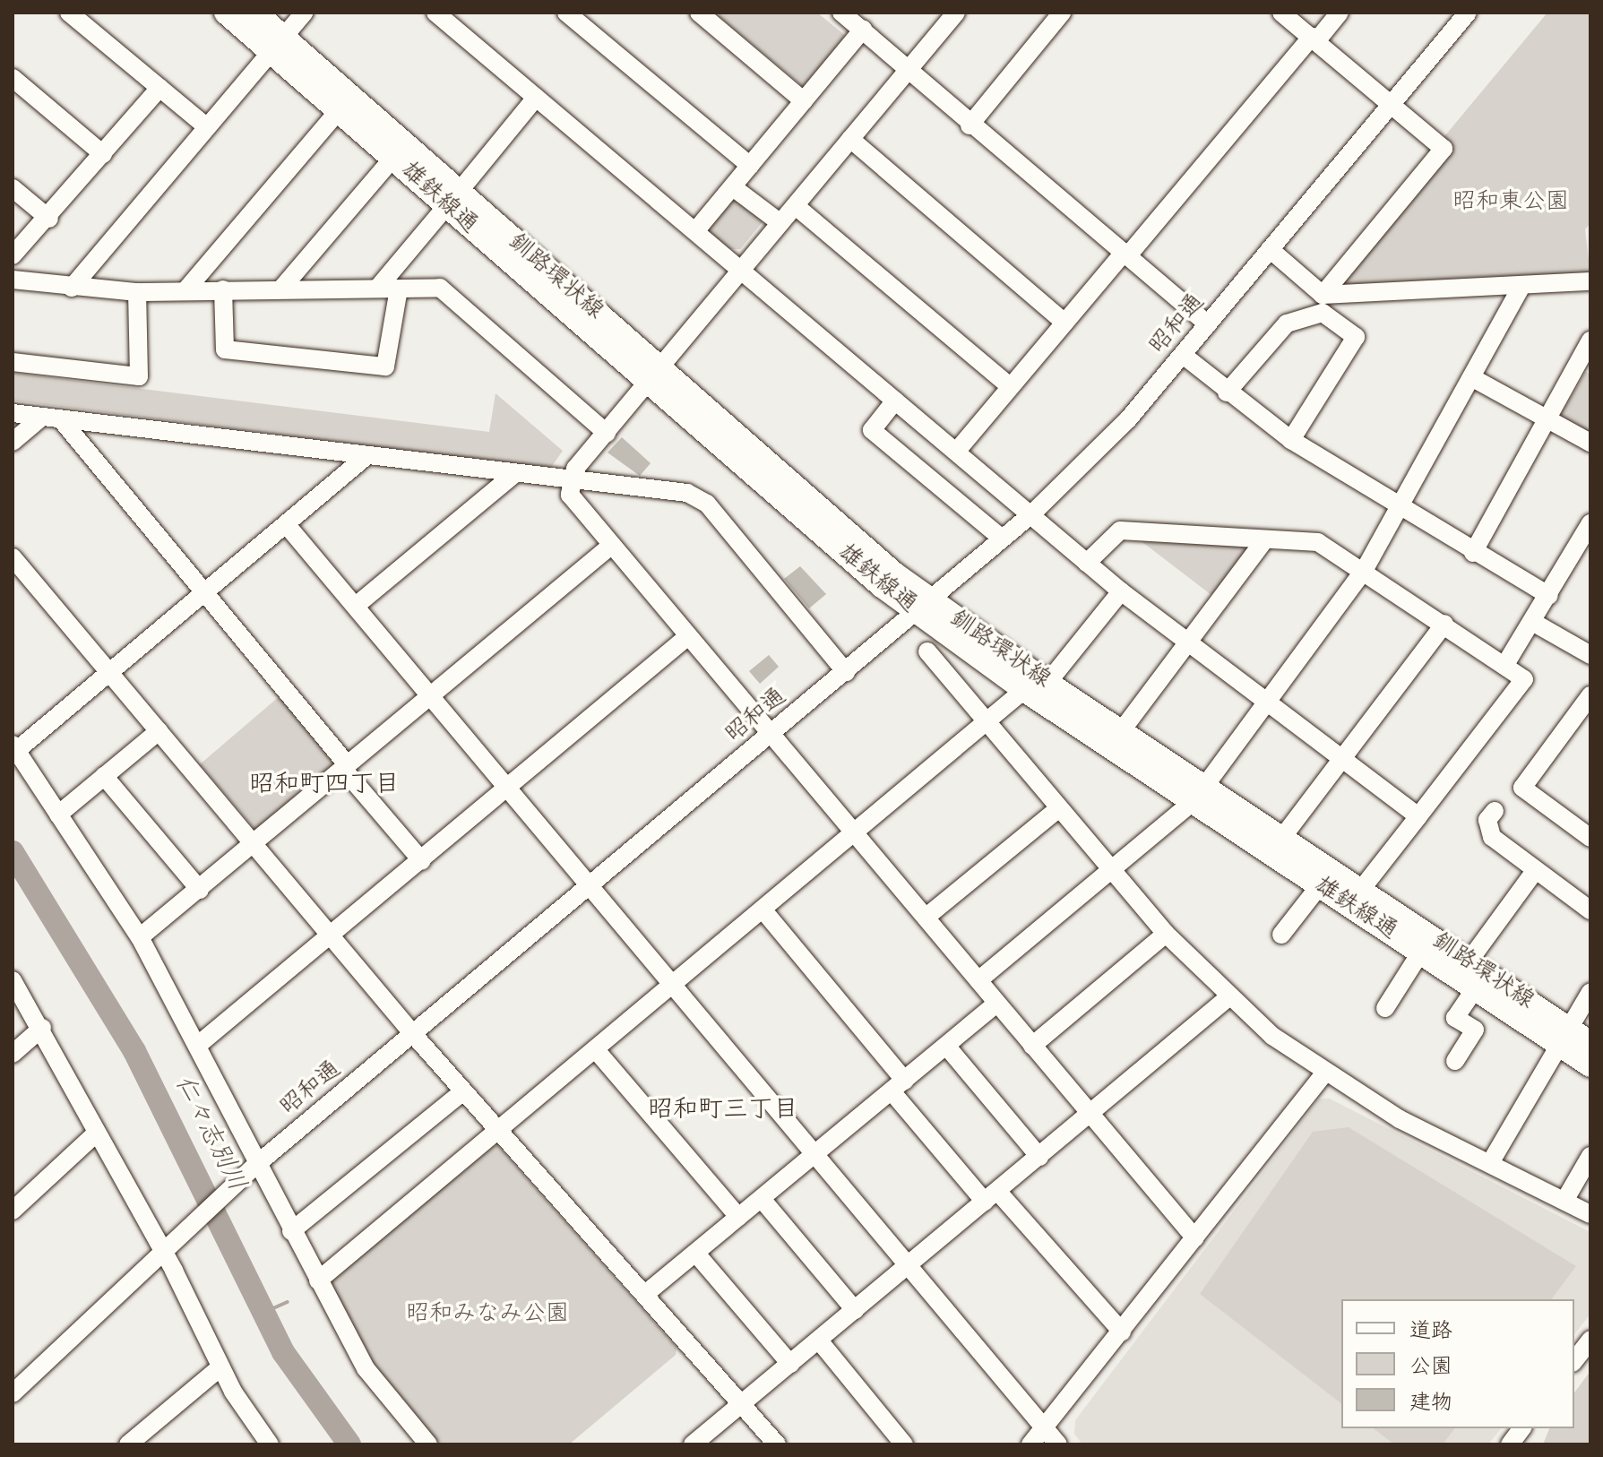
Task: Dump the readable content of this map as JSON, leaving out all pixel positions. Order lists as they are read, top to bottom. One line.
{"streets":{"main road":["雄鉄線通","釧路環状線"],"street":["昭和通"]},"crossings":[["雄鉄線通","釧路環状線"],["雄鉄線通","昭和通"],["釧路環状線","昭和通"]],"districts":["昭和町四丁目","昭和町三丁目"],"water":["仁々志別川"],"parks":["昭和東公園","昭和みなみ公園"],"legend":["道路","公園","建物"]}
